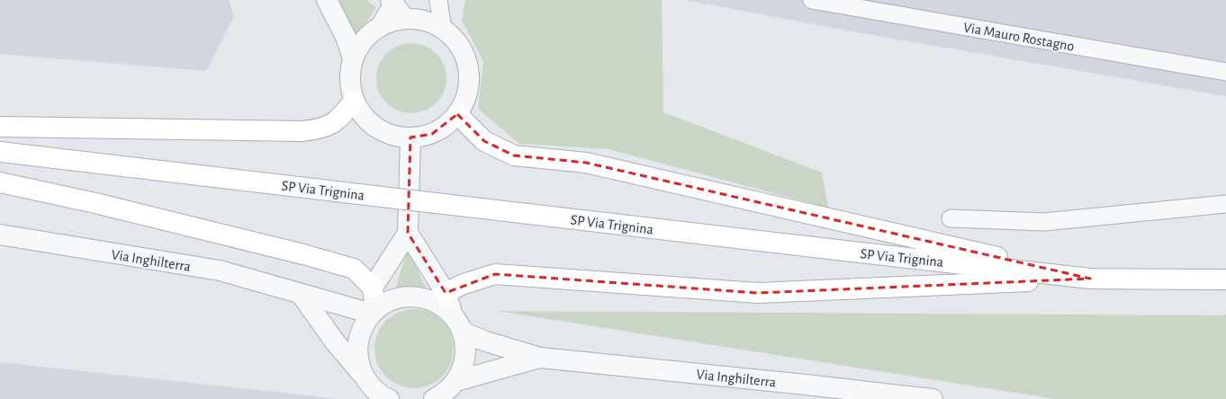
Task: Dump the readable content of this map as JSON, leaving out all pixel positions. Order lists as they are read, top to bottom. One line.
{"streets":{"main road":["SP Via Trignina"],"street":["Via Mauro Rostagno","Via Inghilterra"]}}
